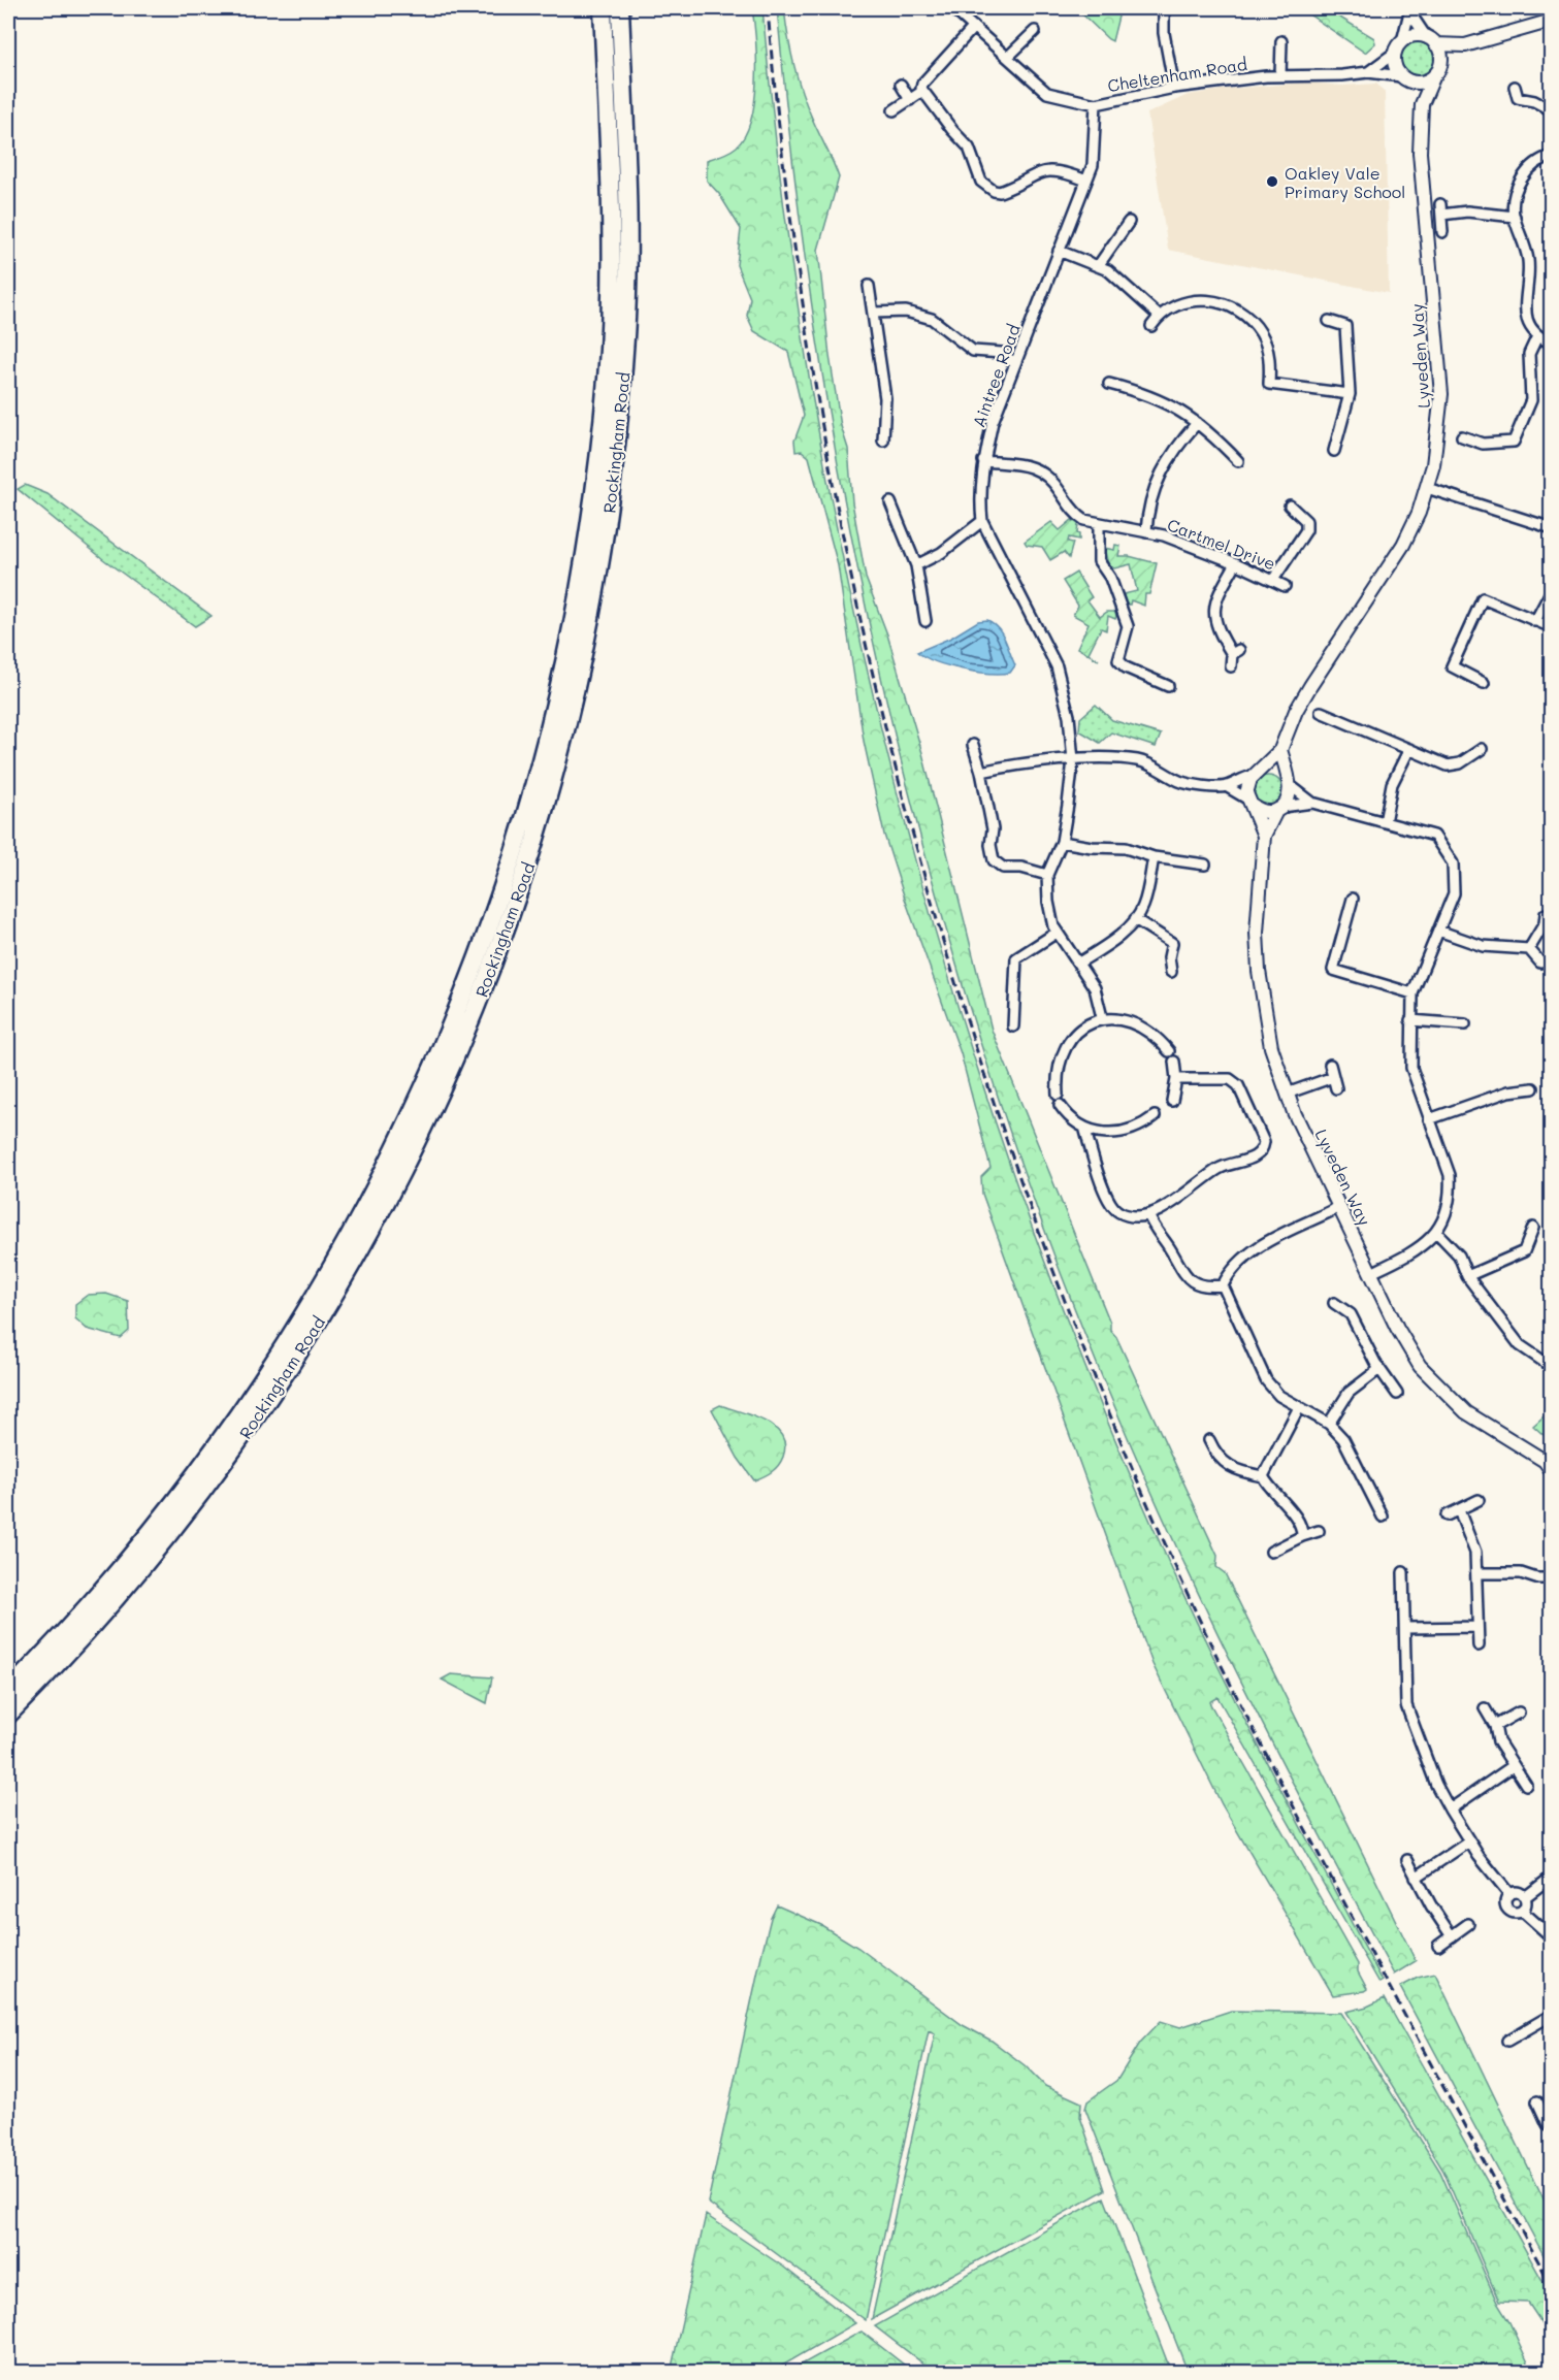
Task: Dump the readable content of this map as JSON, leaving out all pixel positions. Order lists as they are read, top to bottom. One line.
{"streets":{"highway":["Rockingham Road"],"street":["Cheltenham Road","Lyveden Way","Aintree Road","Cartmel Drive"]},"crossings":[["Cheltenham Road","Lyveden Way"],["Cheltenham Road","Aintree Road"],["Aintree Road","Cartmel Drive"]],"places":["Oakley Vale Primary School"]}
